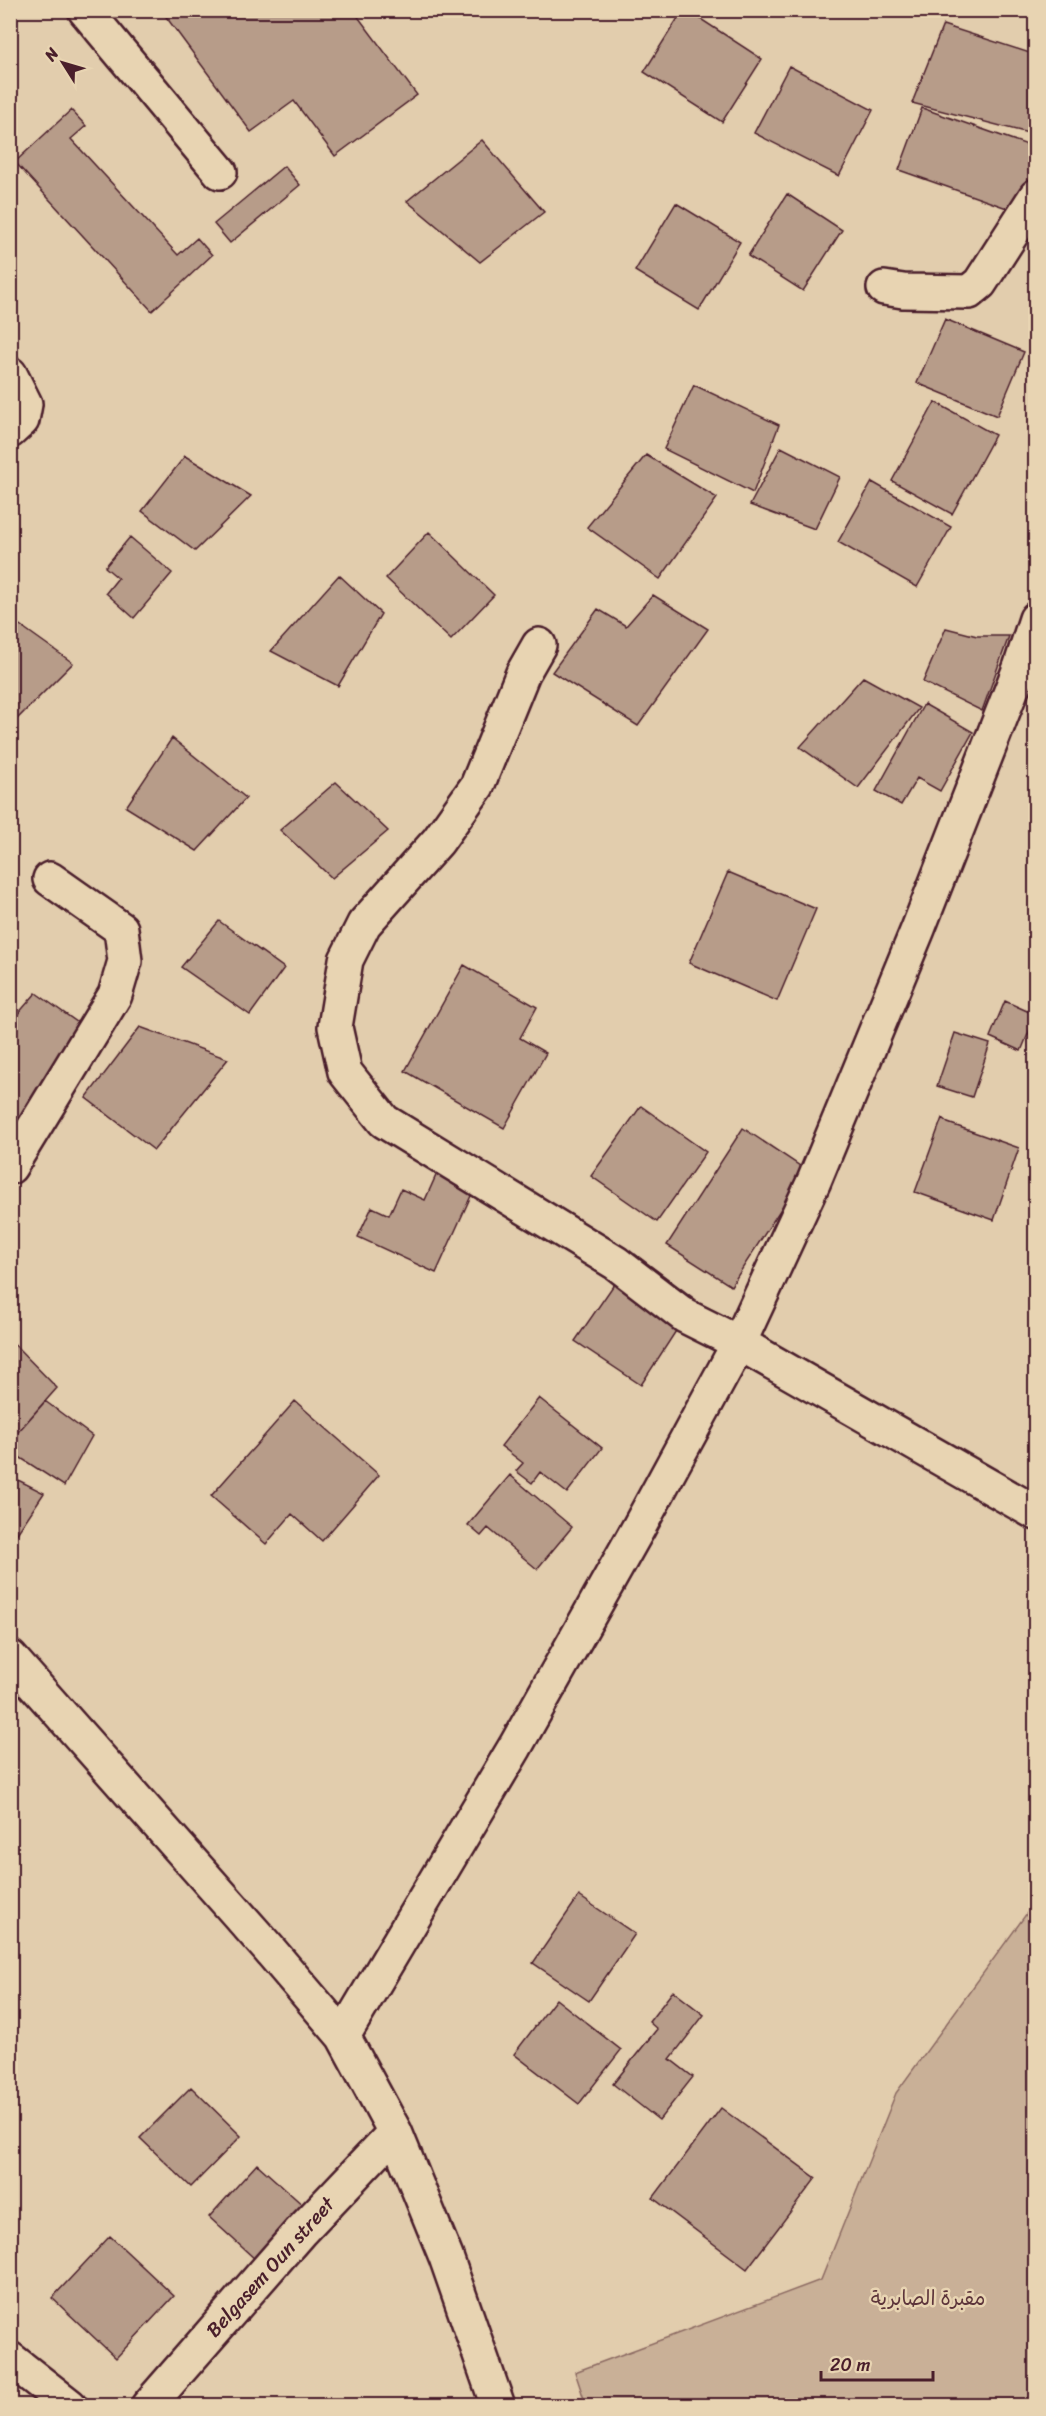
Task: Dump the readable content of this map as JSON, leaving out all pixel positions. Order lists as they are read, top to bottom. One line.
{"streets":{"street":["Belgasem Oun street"]},"parks":["مقبرة الصابرية"],"scale_bar":"20 m","north":"top left"}
